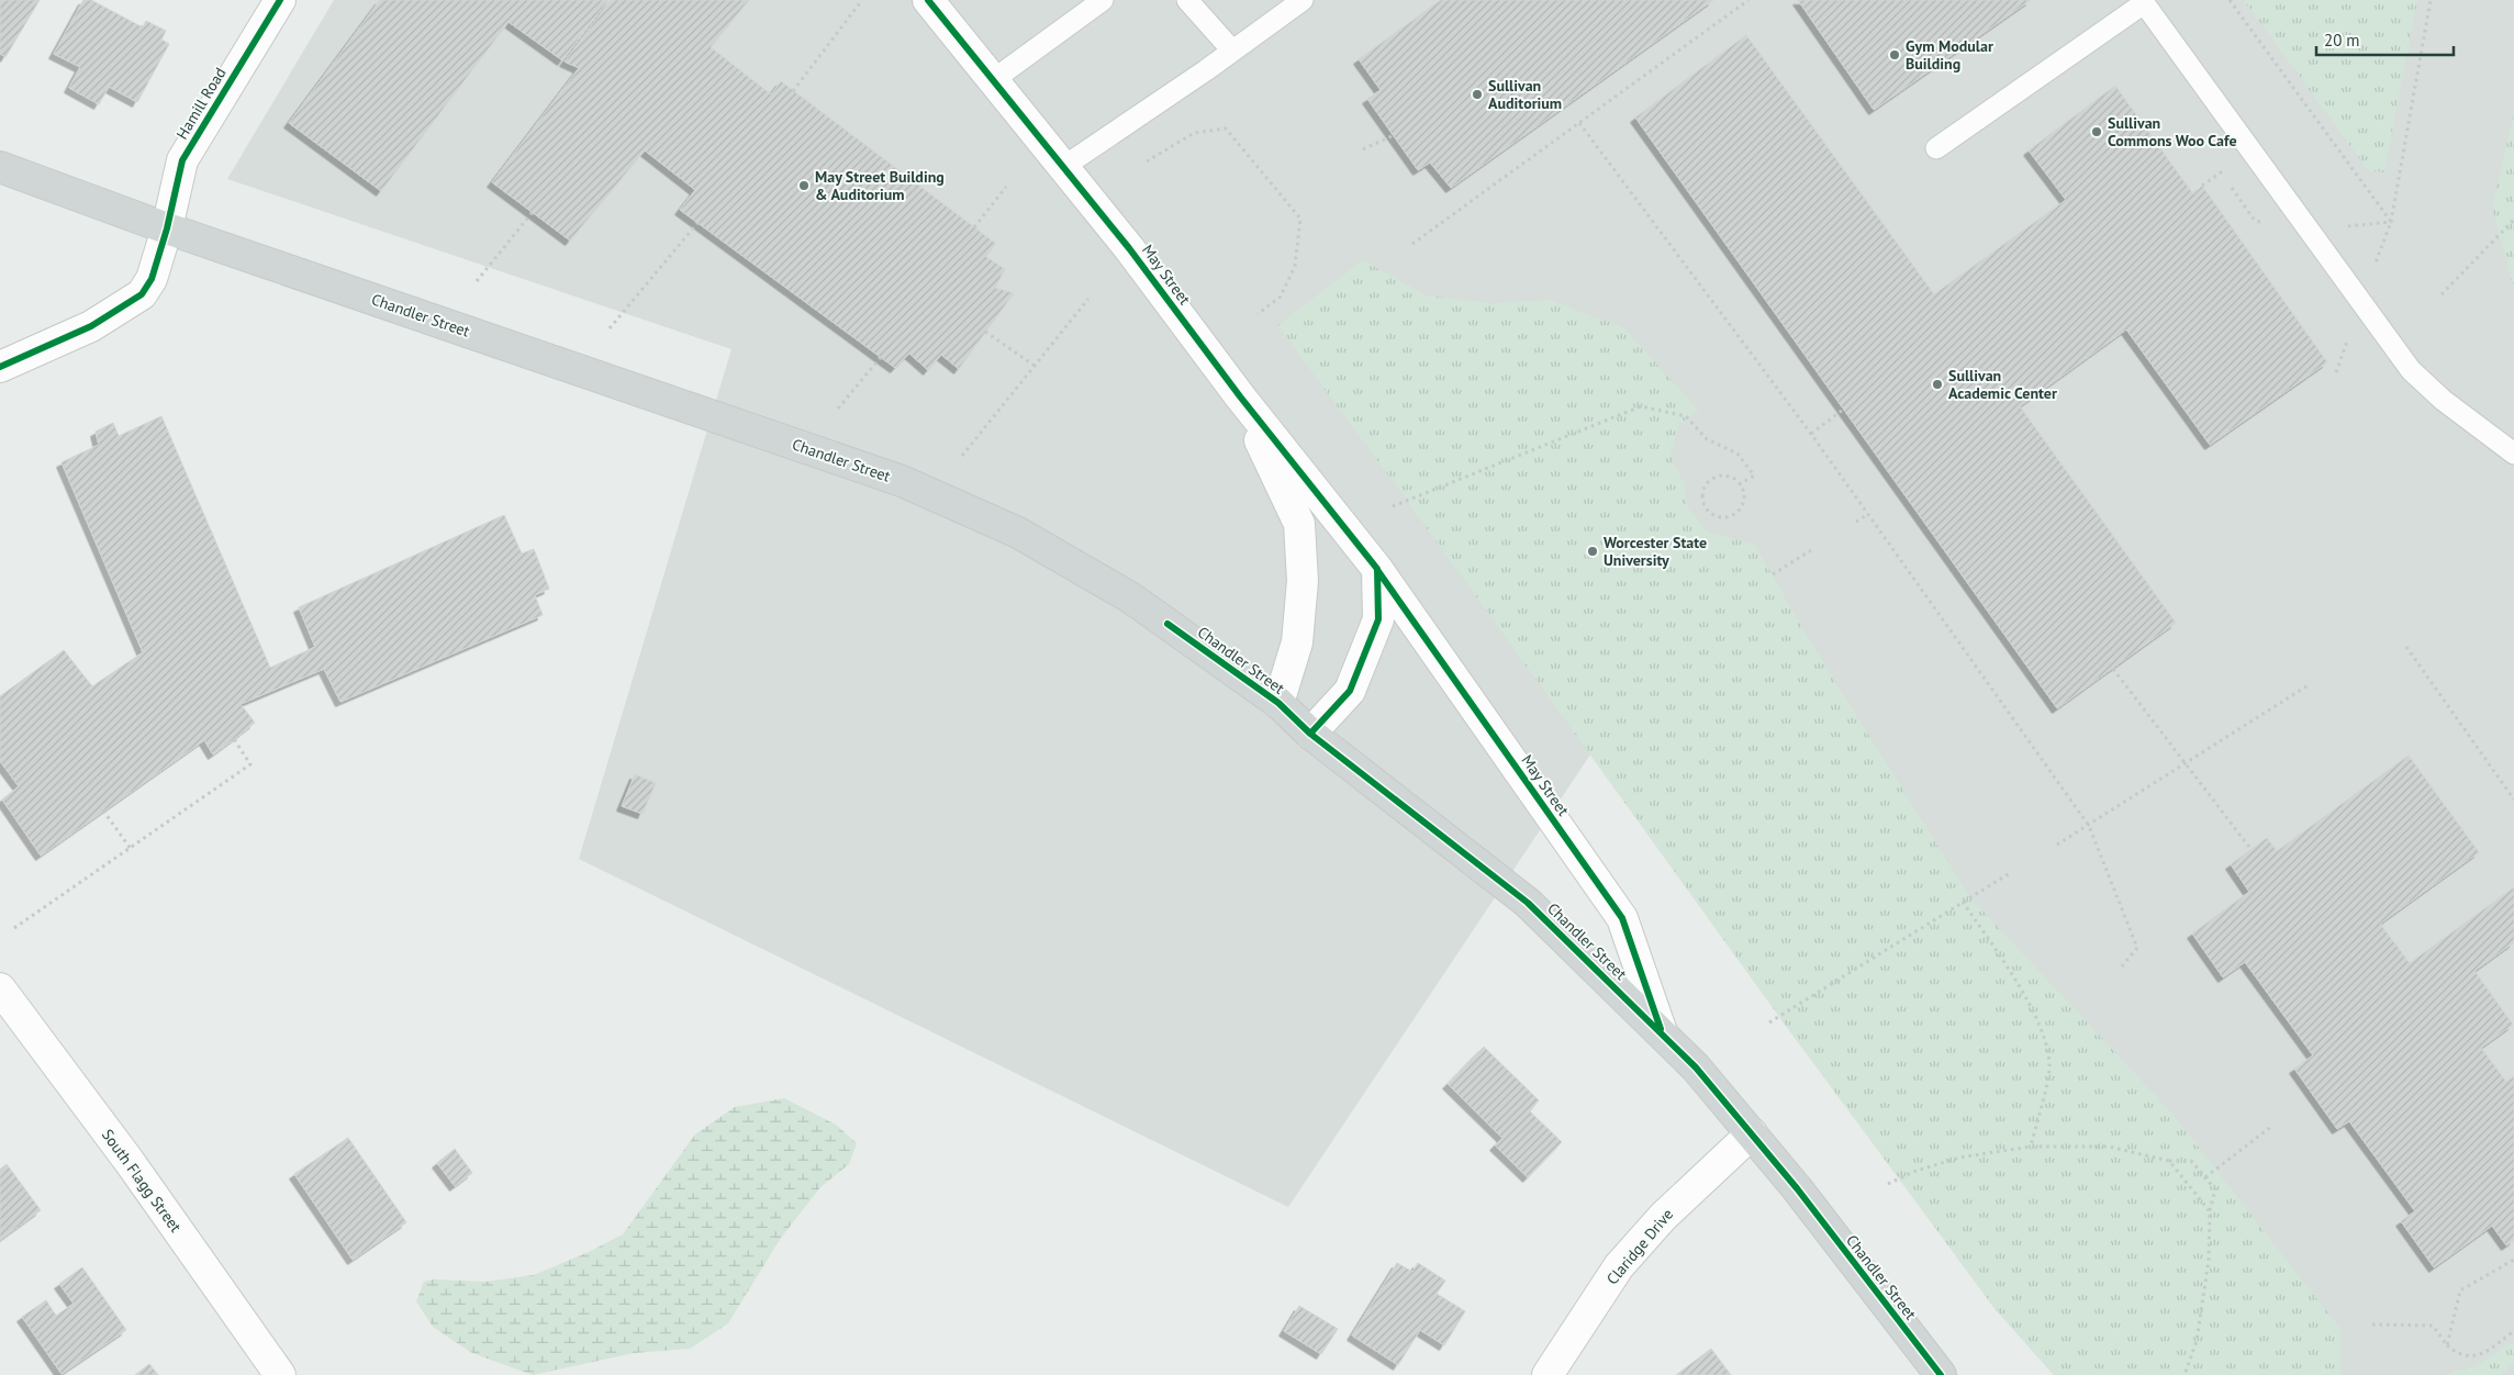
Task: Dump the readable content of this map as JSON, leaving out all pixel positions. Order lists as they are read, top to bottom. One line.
{"streets":{"main road":["Chandler Street"],"street":["Hamill Road","May Street","South Flagg Street","Claridge Drive"]},"crossings":[["Hamill Road","Chandler Street"],["May Street","Chandler Street"],["Chandler Street","Claridge Drive"]],"places":["Gym Modular Building","Sullivan Auditorium","Sullivan Commons Woo Cafe","May Street Building & Auditorium","Sullivan Academic Center","Worcester State University"],"scale_bar":"20 m"}
